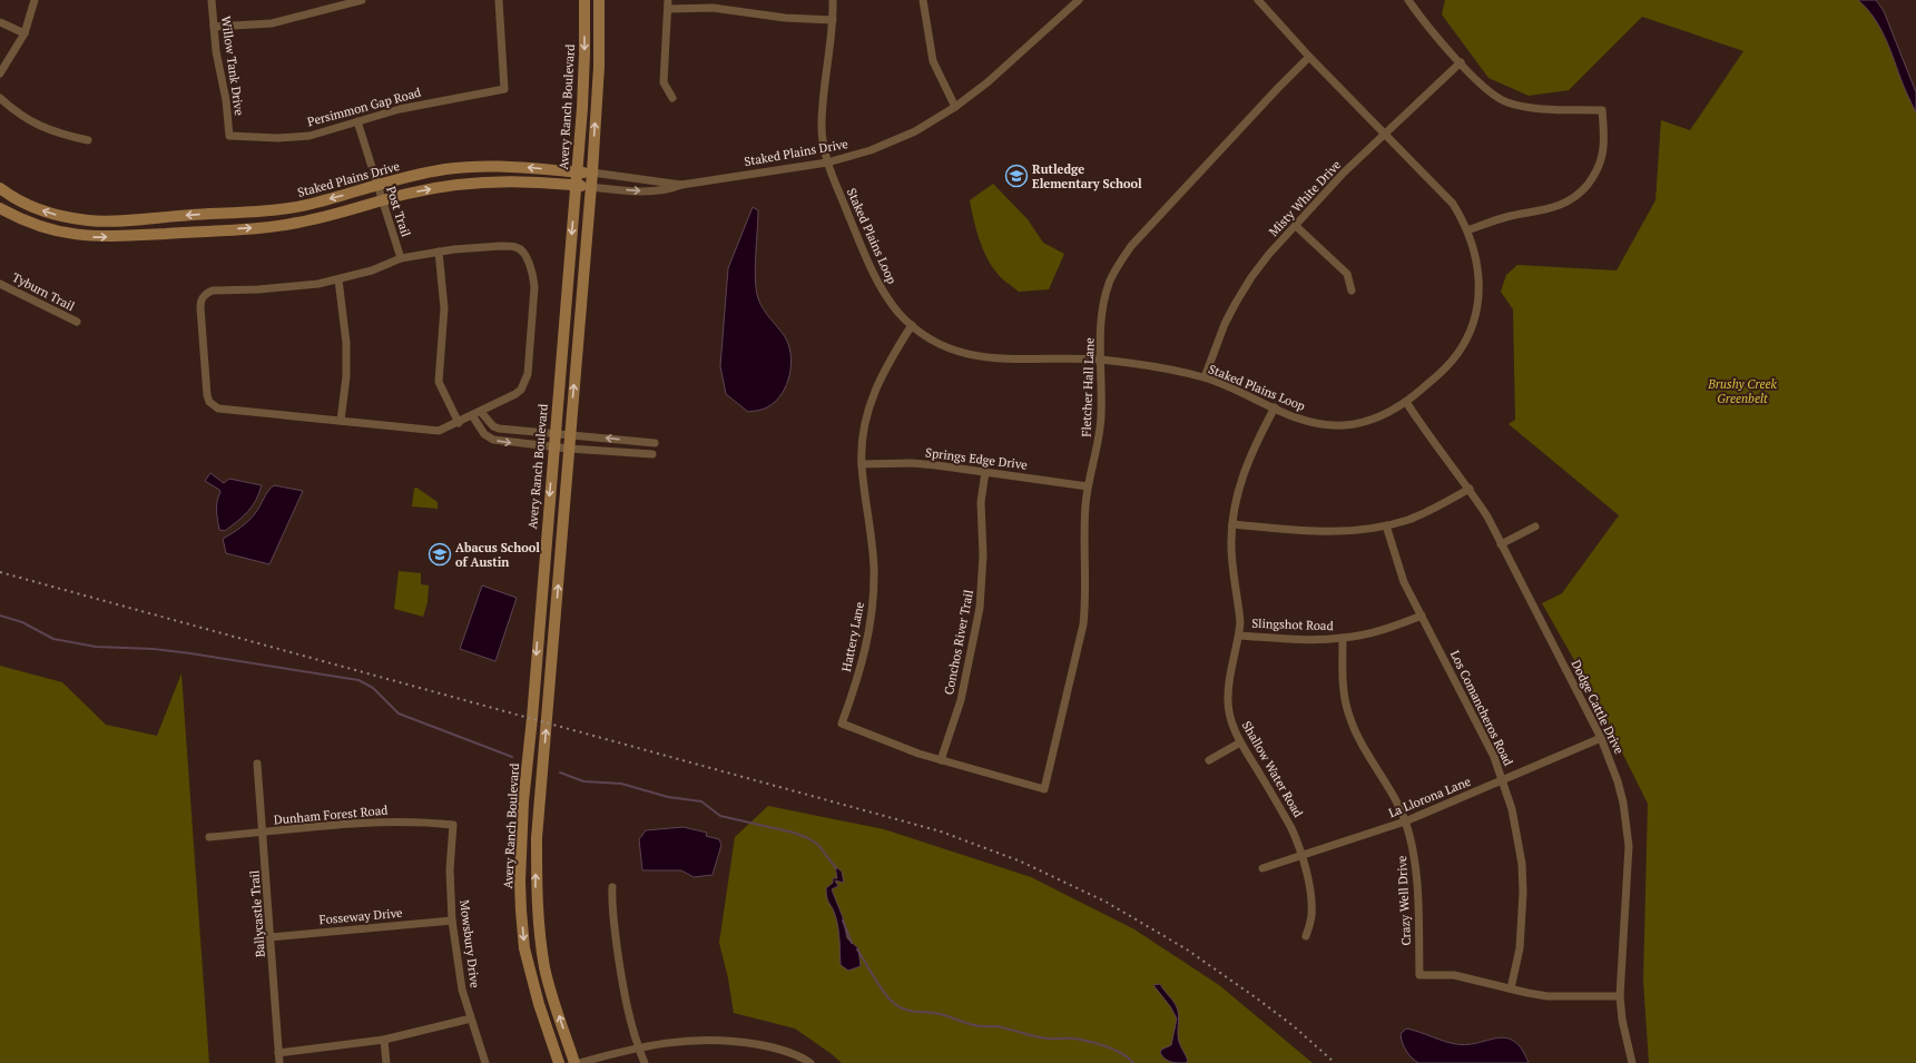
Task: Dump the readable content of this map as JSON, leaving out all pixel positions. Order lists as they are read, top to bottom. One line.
{"streets":{"main road":["Avery Ranch Boulevard","Staked Plains Drive"],"street":["Willow Tank Drive","Persimmon Gap Road","Misty White Drive","Post Trail","Staked Plains Loop","Tyburn Trail","Fletcher Hall Lane","Springs Edge Drive","Slingshot Road","Hattery Lane","Conchos River Trail","Dodge Cattle Drive","Los Comancheros Road","Shallow Water Road","La Llorona Lane","Dunham Forest Road","Crazy Well Drive","Ballycastle Trail","Fosseway Drive","Mowsbury Drive"]},"crossings":[["Willow Tank Drive","Persimmon Gap Road"],["Persimmon Gap Road","Post Trail"],["Avery Ranch Boulevard","Staked Plains Drive"],["Staked Plains Drive","Post Trail"],["Staked Plains Drive","Staked Plains Loop"],["Misty White Drive","Staked Plains Loop"],["Staked Plains Loop","Fletcher Hall Lane"],["Staked Plains Loop","Hattery Lane"],["Staked Plains Loop","Dodge Cattle Drive"],["Staked Plains Loop","Shallow Water Road"],["Fletcher Hall Lane","Springs Edge Drive"],["Fletcher Hall Lane","Hattery Lane"],["Springs Edge Drive","Hattery Lane"],["Springs Edge Drive","Conchos River Trail"],["Slingshot Road","Los Comancheros Road"],["Slingshot Road","Shallow Water Road"],["Slingshot Road","Crazy Well Drive"],["Hattery Lane","Conchos River Trail"],["Dodge Cattle Drive","La Llorona Lane"],["Dodge Cattle Drive","Crazy Well Drive"],["Los Comancheros Road","La Llorona Lane"],["Los Comancheros Road","Crazy Well Drive"],["Shallow Water Road","La Llorona Lane"],["La Llorona Lane","Crazy Well Drive"],["Dunham Forest Road","Ballycastle Trail"],["Dunham Forest Road","Mowsbury Drive"],["Ballycastle Trail","Fosseway Drive"],["Fosseway Drive","Mowsbury Drive"]],"parks":["Brushy Creek Greenbelt"],"places":{"school or university":["Rutledge Elementary School","Abacus School of Austin"]}}
